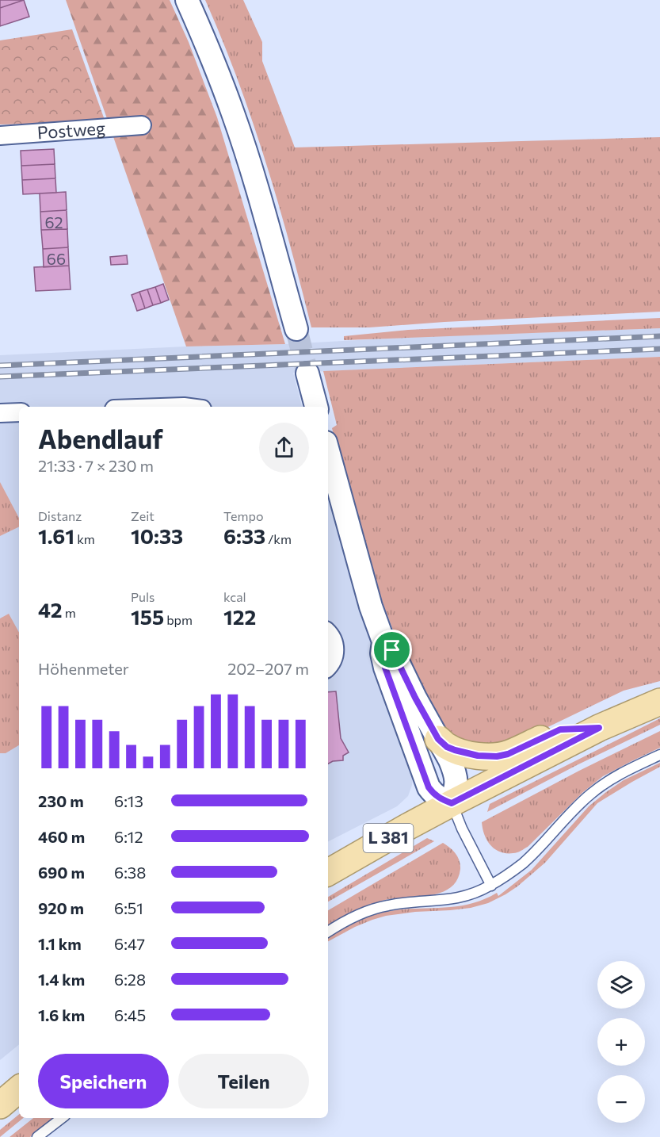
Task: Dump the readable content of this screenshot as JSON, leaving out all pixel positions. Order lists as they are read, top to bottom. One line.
{"streets":{"main road":["L 381"],"street":["Postweg"]},"house_numbers":["62","66"],"page":{"heading":["Abendlauf","21:33 · 7 × 230 m"],"stats":[["Distanz","1.61 km"],["Zeit","10:33"],["Tempo","6:33 /km"],["42 m"],["Puls","155 bpm"],["kcal","122"]],"chart":["Höhenmeter","202–207 m"],"list":[{"name":"230 m","note":"6:13"},{"name":"460 m","note":"6:12"},{"name":"690 m","note":"6:38"},{"name":"920 m","note":"6:51"},{"name":"1.1 km","note":"6:47"},{"name":"1.4 km","note":"6:28"},{"name":"1.6 km","note":"6:45"}],"map_buttons":["+","−"],"buttons":["Speichern","Teilen"]}}
